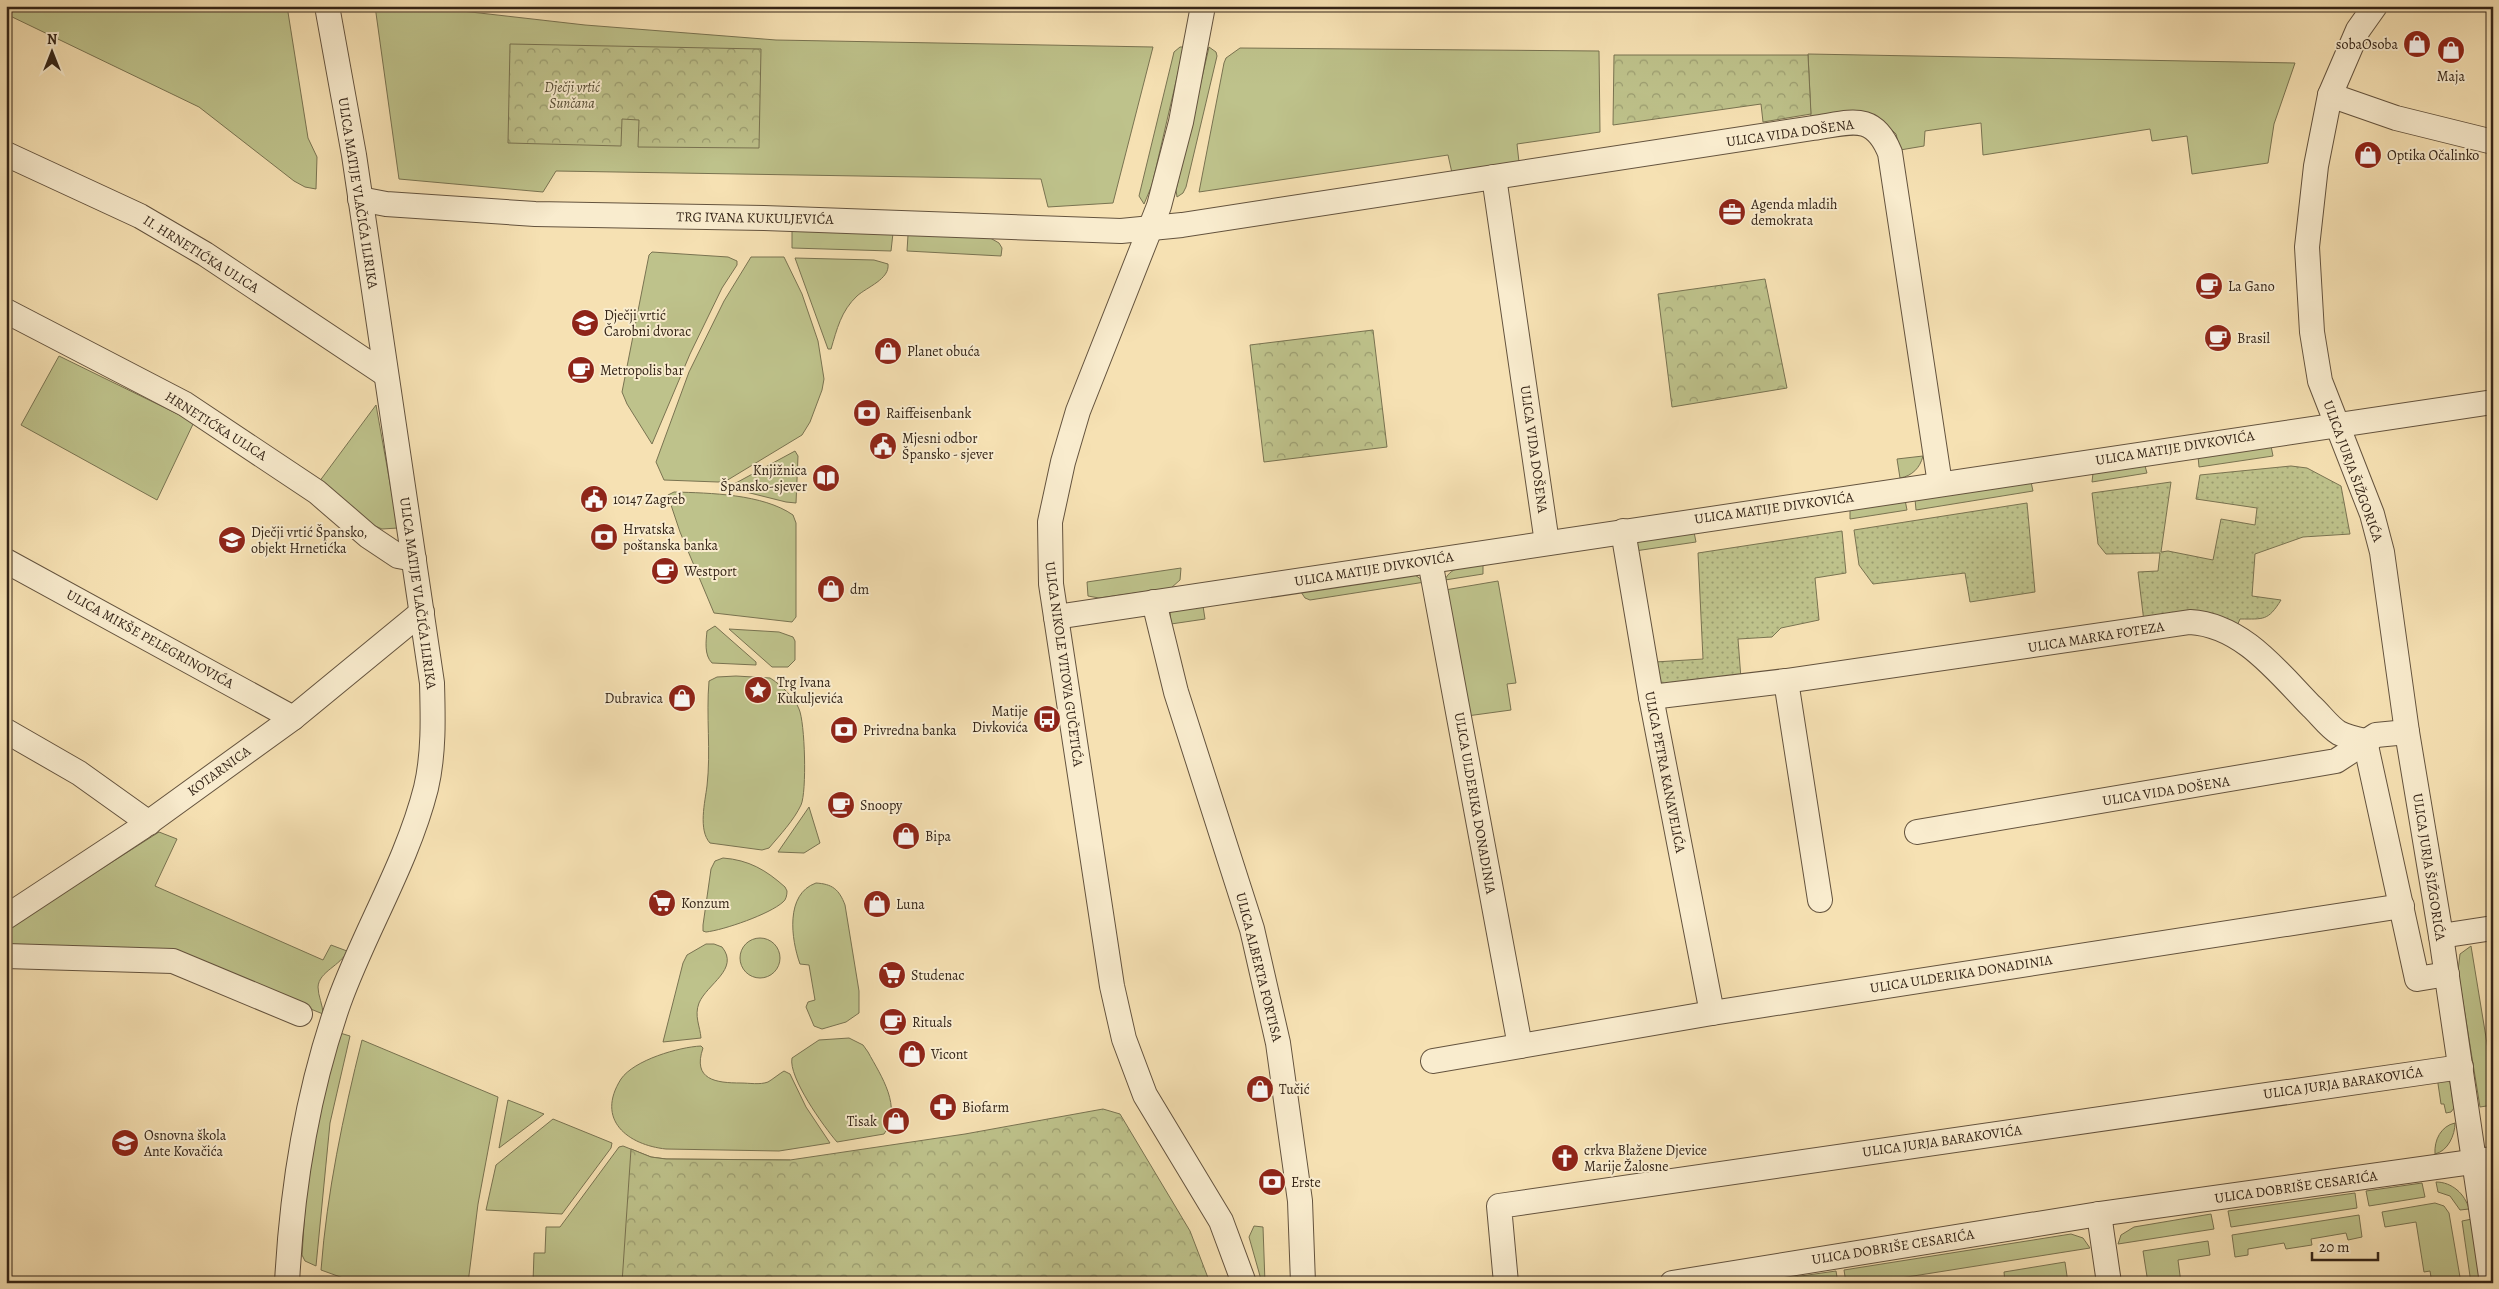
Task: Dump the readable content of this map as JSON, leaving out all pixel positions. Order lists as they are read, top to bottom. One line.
{"streets":{"street":["ULICA VIDA DOŠENA","ULICA MATIJE VLAČIĆA ILIRIKA","TRG IVANA KUKULJEVIĆA","II. HRNETIĆKA ULICA","HRNETIĆKA ULICA","ULICA MATIJE DIVKOVIĆA","ULICA JURJA ŠIŽGORIĆA","ULICA MARKA FOTEZA","ULICA MIKŠE PELEGRINOVIĆA","ULICA NIKOLE VITOVA GUČETIĆA","KOTARNICA","ULICA PETRA KANAVELIĆA","ULICA ULDERIKA DONADINIA","ULICA ALBERTA FORTISA","ULICA JURJA BARAKOVIĆA","ULICA DOBRIŠE CESARIĆA"]},"crossings":[["ULICA VIDA DOŠENA","TRG IVANA KUKULJEVIĆA"],["ULICA VIDA DOŠENA","ULICA MATIJE DIVKOVIĆA"],["ULICA VIDA DOŠENA","ULICA JURJA ŠIŽGORIĆA"],["ULICA VIDA DOŠENA","ULICA MARKA FOTEZA"],["ULICA VIDA DOŠENA","ULICA NIKOLE VITOVA GUČETIĆA"],["ULICA MATIJE VLAČIĆA ILIRIKA","TRG IVANA KUKULJEVIĆA"],["ULICA MATIJE VLAČIĆA ILIRIKA","II. HRNETIĆKA ULICA"],["ULICA MATIJE VLAČIĆA ILIRIKA","HRNETIĆKA ULICA"],["ULICA MATIJE VLAČIĆA ILIRIKA","KOTARNICA"],["TRG IVANA KUKULJEVIĆA","ULICA NIKOLE VITOVA GUČETIĆA"],["ULICA MATIJE DIVKOVIĆA","ULICA JURJA ŠIŽGORIĆA"],["ULICA MATIJE DIVKOVIĆA","ULICA NIKOLE VITOVA GUČETIĆA"],["ULICA MATIJE DIVKOVIĆA","ULICA PETRA KANAVELIĆA"],["ULICA MATIJE DIVKOVIĆA","ULICA ULDERIKA DONADINIA"],["ULICA MATIJE DIVKOVIĆA","ULICA ALBERTA FORTISA"],["ULICA JURJA ŠIŽGORIĆA","ULICA JURJA BARAKOVIĆA"],["ULICA JURJA ŠIŽGORIĆA","ULICA DOBRIŠE CESARIĆA"],["ULICA MARKA FOTEZA","ULICA PETRA KANAVELIĆA"],["ULICA MIKŠE PELEGRINOVIĆA","KOTARNICA"],["ULICA PETRA KANAVELIĆA","ULICA ULDERIKA DONADINIA"]],"parks":["Dječji vrtić Sunčana"],"places":{"shop":["sobaOsoba","Maja","Optika Očalinko","Planet obuća","dm","Dubravica","Bipa","Luna","Vicont","Tučić","Tisak"],"office":["Agenda mladih demokrata"],"cafe":["La Gano","Brasil","Metropolis bar","Westport","Snoopy","Rituals"],"school or university":["Dječji vrtić Čarobni dvorac","Dječji vrtić Špansko, objekt Hrnetićka","Osnovna škola Ante Kovačića"],"bank":["Raiffeisenbank","Hrvatska poštanska banka","Privredna banka","Erste"],"public building":["Mjesni odbor Špansko - sjever","10147 Zagreb"],"library":["Knjižnica Špansko-sjever"],"place":["Trg Ivana Kukuljevića"],"bus stop":["Matije Divkovića"],"supermarket":["Konzum","Studenac"],"pharmacy":["Biofarm"],"church":["crkva Blažene Djevice Marije Žalosne"]},"scale_bar":"20 m","north":"top"}
